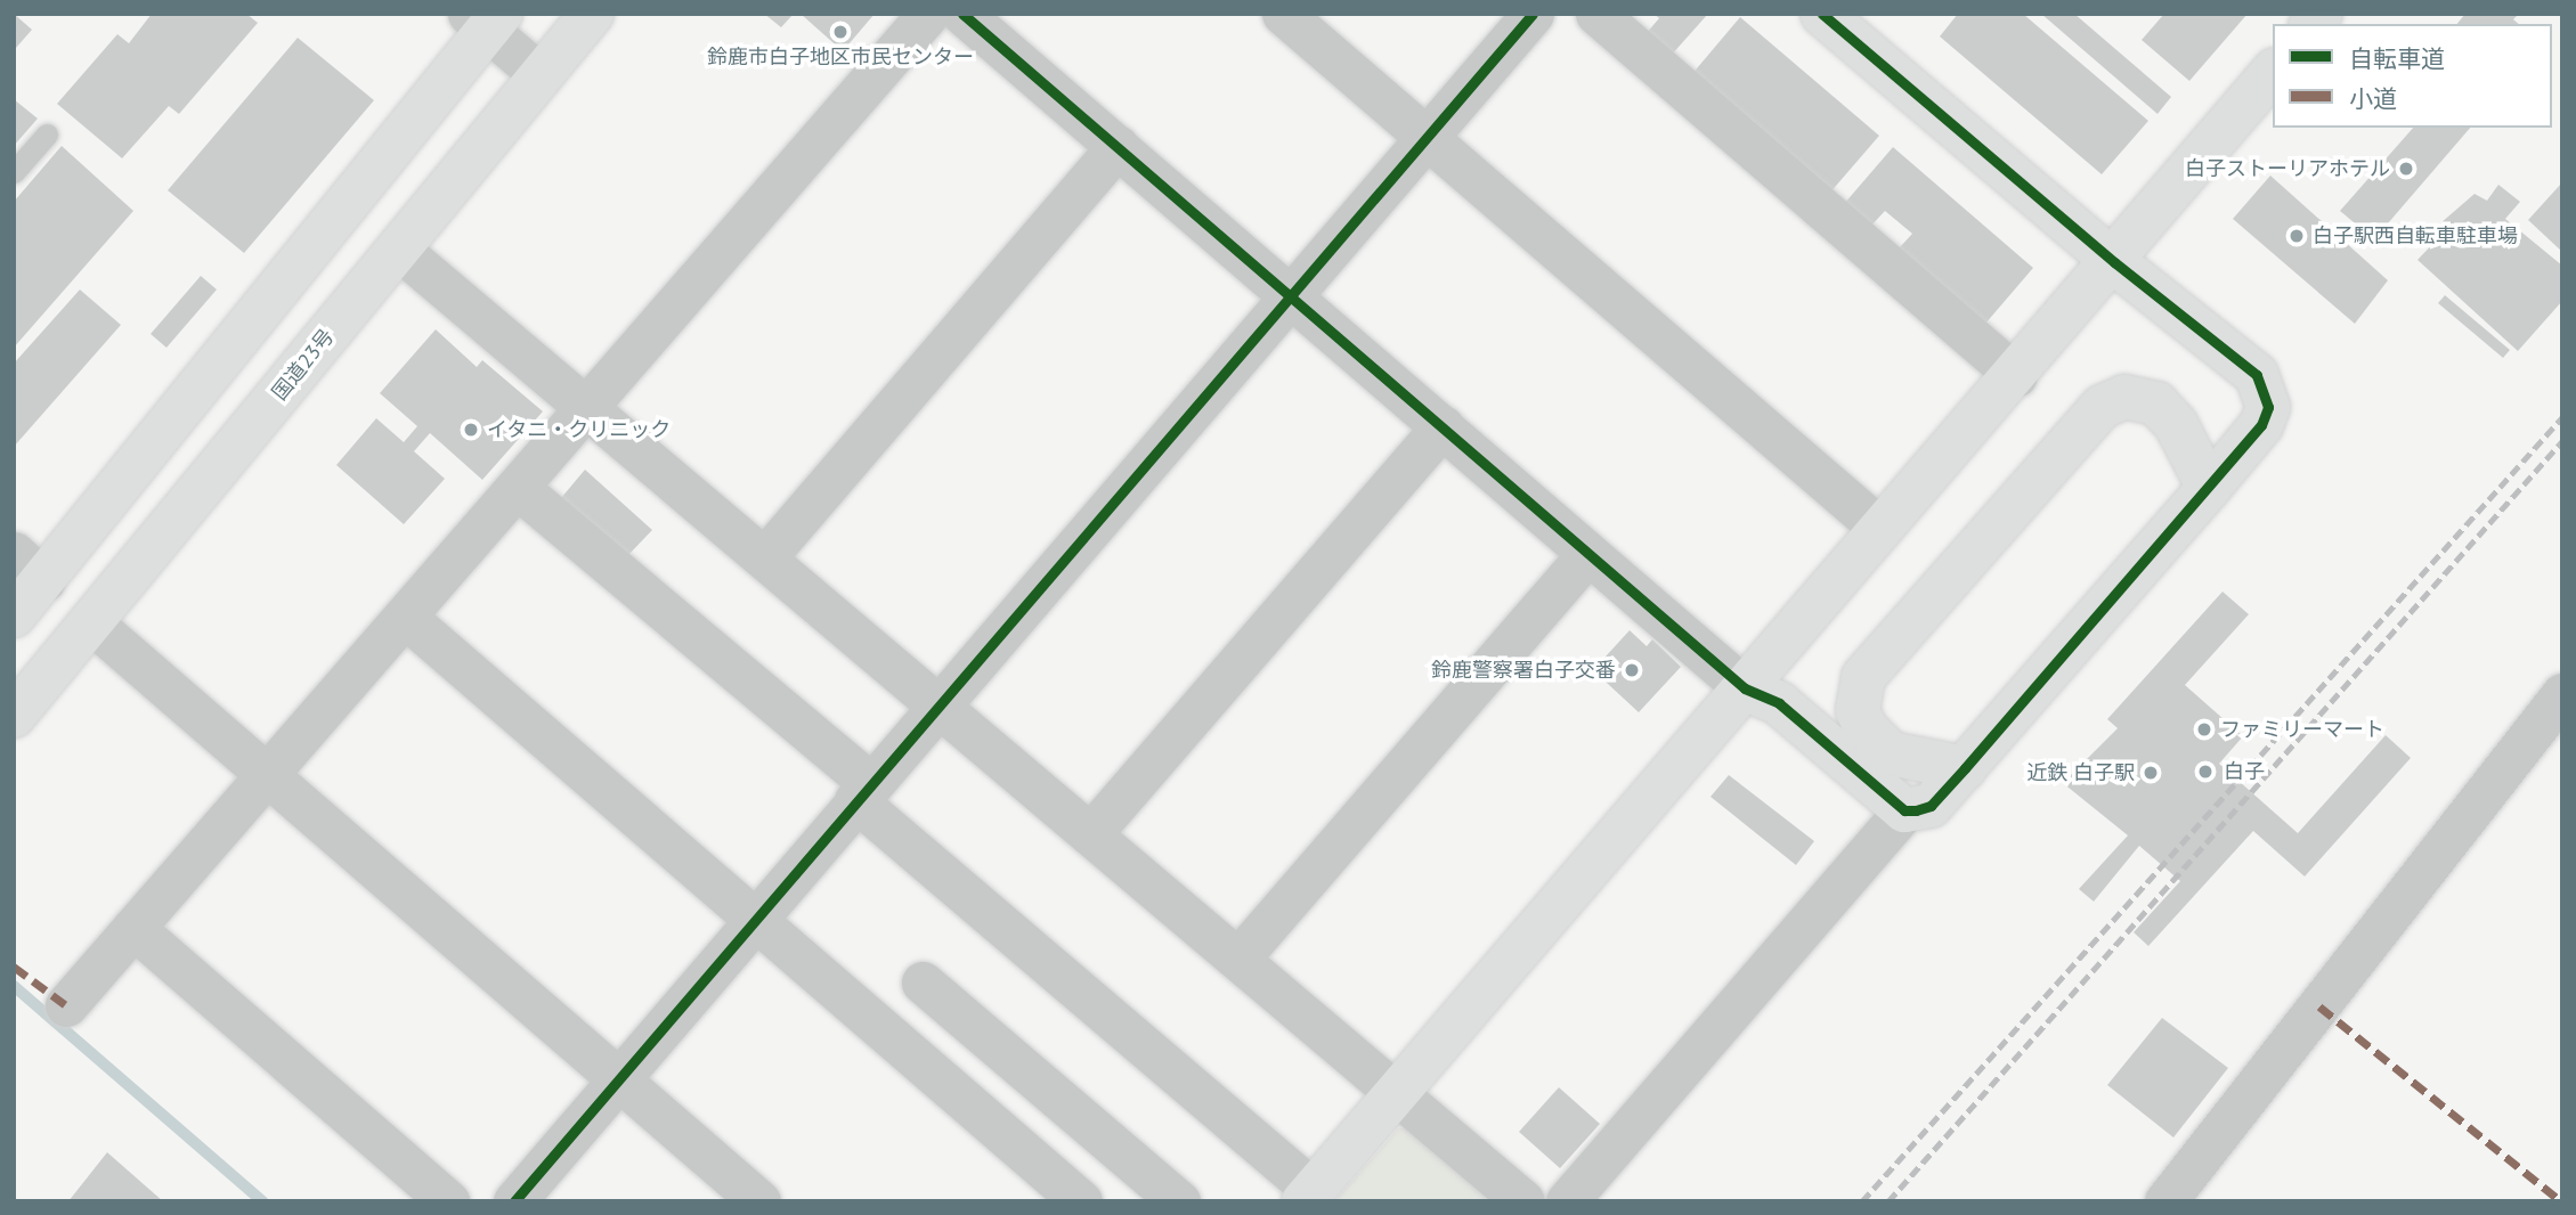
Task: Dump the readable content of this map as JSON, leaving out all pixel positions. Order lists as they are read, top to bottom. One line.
{"streets":{"main road":["国道23号"]},"places":["鈴鹿市白子地区市民センター","白子ストーリアホテル","白子駅西自転車駐車場","イタニ・クリニック","鈴鹿警察署白子交番","ファミリーマート","白子","近鉄 白子駅"],"legend":["自転車道","小道"]}
